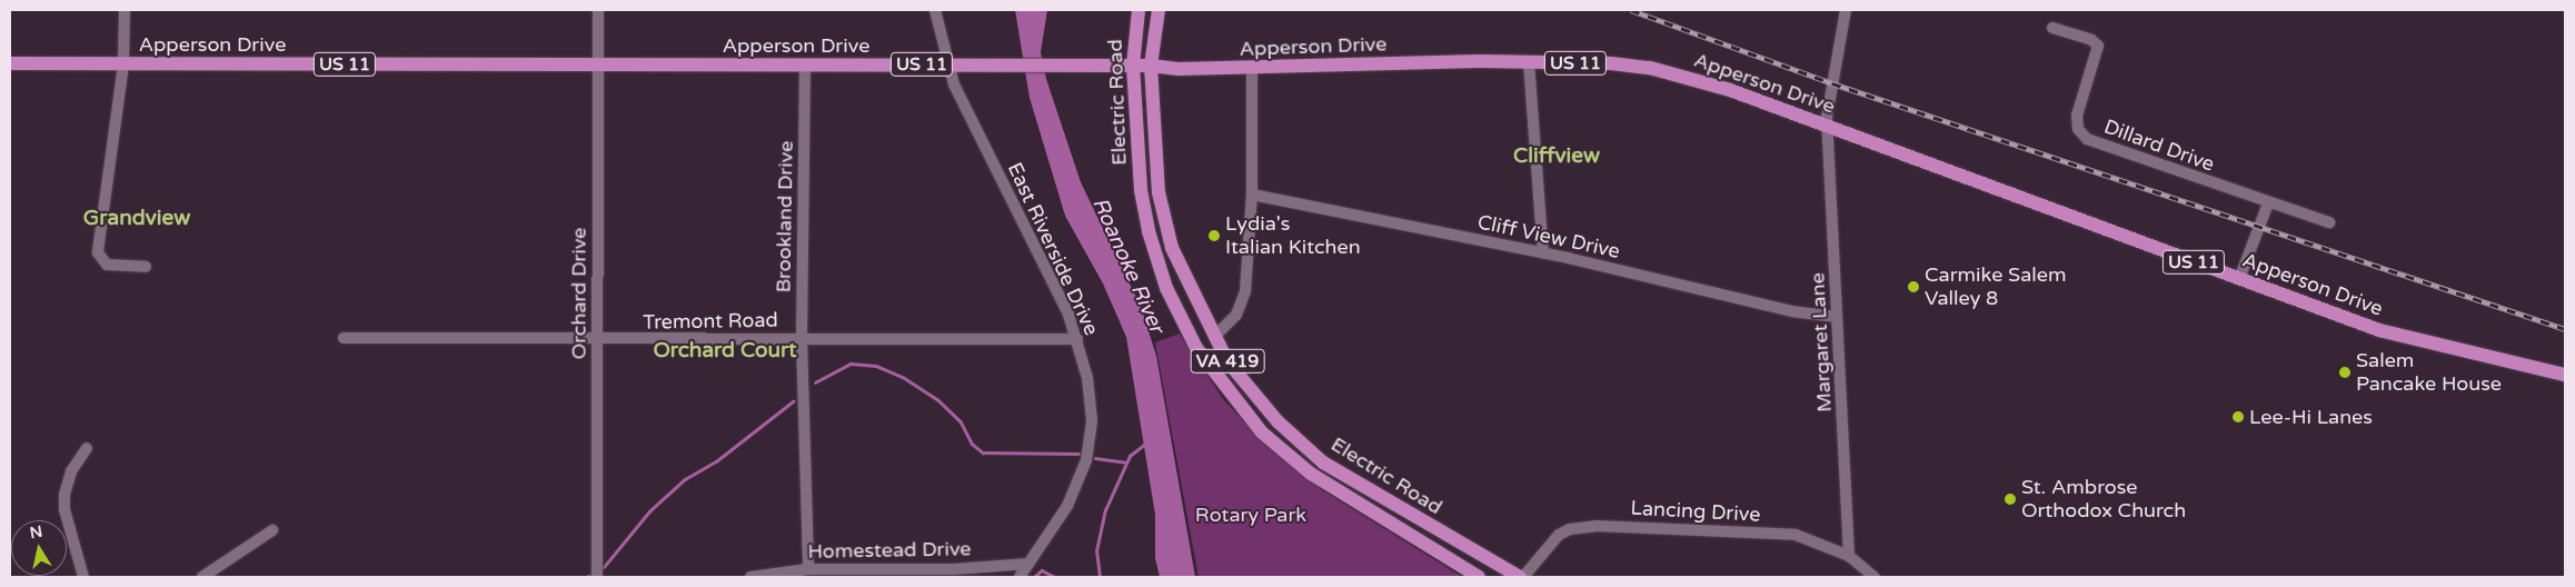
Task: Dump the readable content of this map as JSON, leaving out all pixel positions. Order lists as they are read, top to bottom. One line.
{"streets":{"main road":["Apperson Drive","US 11","Electric Road","VA 419"],"street":["Dillard Drive","Brookland Drive","Cliff View Drive","East Riverside Drive","Orchard Drive","Tremont Road","Margaret Lane","Lancing Drive","Homestead Drive"]},"crossings":[["Apperson Drive","Electric Road"],["Apperson Drive","Brookland Drive"],["Apperson Drive","East Riverside Drive"],["Apperson Drive","Orchard Drive"],["Apperson Drive","Margaret Lane"],["Electric Road","Lancing Drive"],["Brookland Drive","Tremont Road"],["Brookland Drive","Homestead Drive"],["Cliff View Drive","Margaret Lane"],["East Riverside Drive","Tremont Road"],["East Riverside Drive","Homestead Drive"],["Orchard Drive","Tremont Road"],["Margaret Lane","Lancing Drive"]],"districts":["Cliffview","Grandview","Orchard Court"],"water":["Roanoke River"],"parks":["Rotary Park"],"places":["Lydia's Italian Kitchen","Carmike Salem Valley 8","Salem Pancake House","Lee-Hi Lanes","St. Ambrose Orthodox Church"],"north":"top"}
